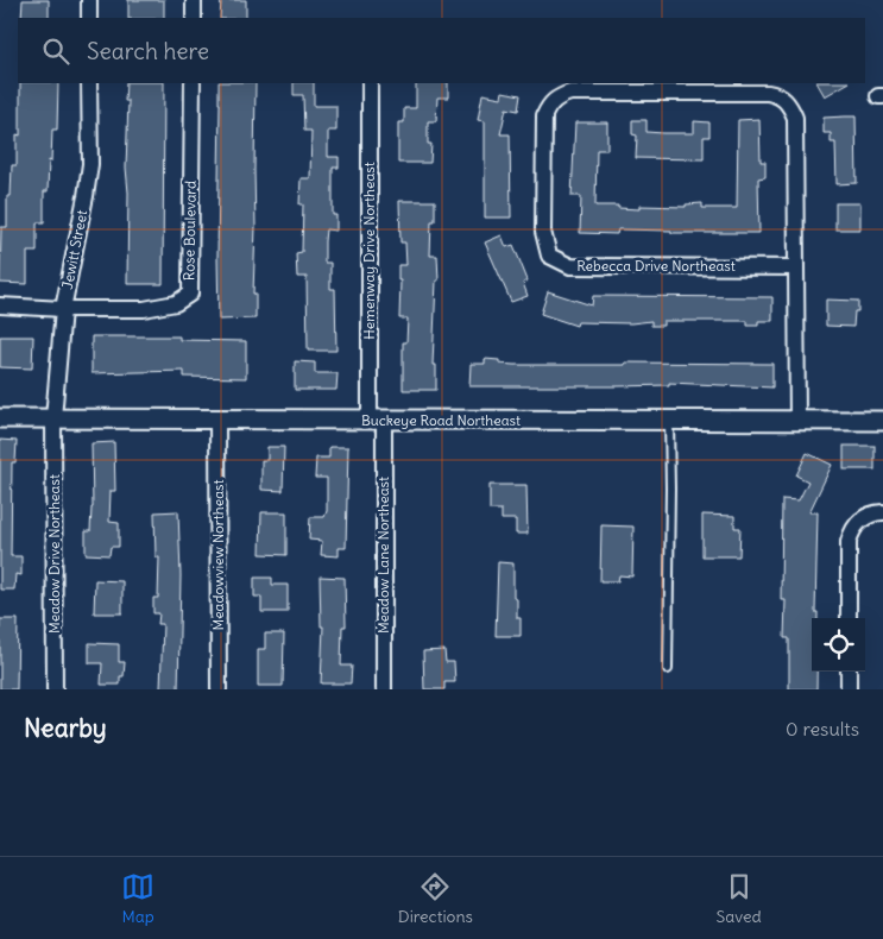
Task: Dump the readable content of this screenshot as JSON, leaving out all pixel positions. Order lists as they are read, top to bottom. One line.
{"streets":{"street":["Rose Boulevard","Jewitt Street","Hemenway Drive Northeast","Rebecca Drive Northeast","Buckeye Road Northeast","Meadow Drive Northeast","Meadowview Northeast","Meadow Lane Northeast"]},"crossings":[["Rose Boulevard","Jewitt Street"],["Jewitt Street","Buckeye Road Northeast"],["Jewitt Street","Meadow Drive Northeast"],["Hemenway Drive Northeast","Buckeye Road Northeast"],["Hemenway Drive Northeast","Meadow Lane Northeast"],["Rebecca Drive Northeast","Buckeye Road Northeast"],["Buckeye Road Northeast","Meadow Drive Northeast"],["Buckeye Road Northeast","Meadowview Northeast"],["Buckeye Road Northeast","Meadow Lane Northeast"]],"page":{"search":"Search here","heading":["Nearby","0 results"],"nav":["Map","Directions","Saved"]}}
